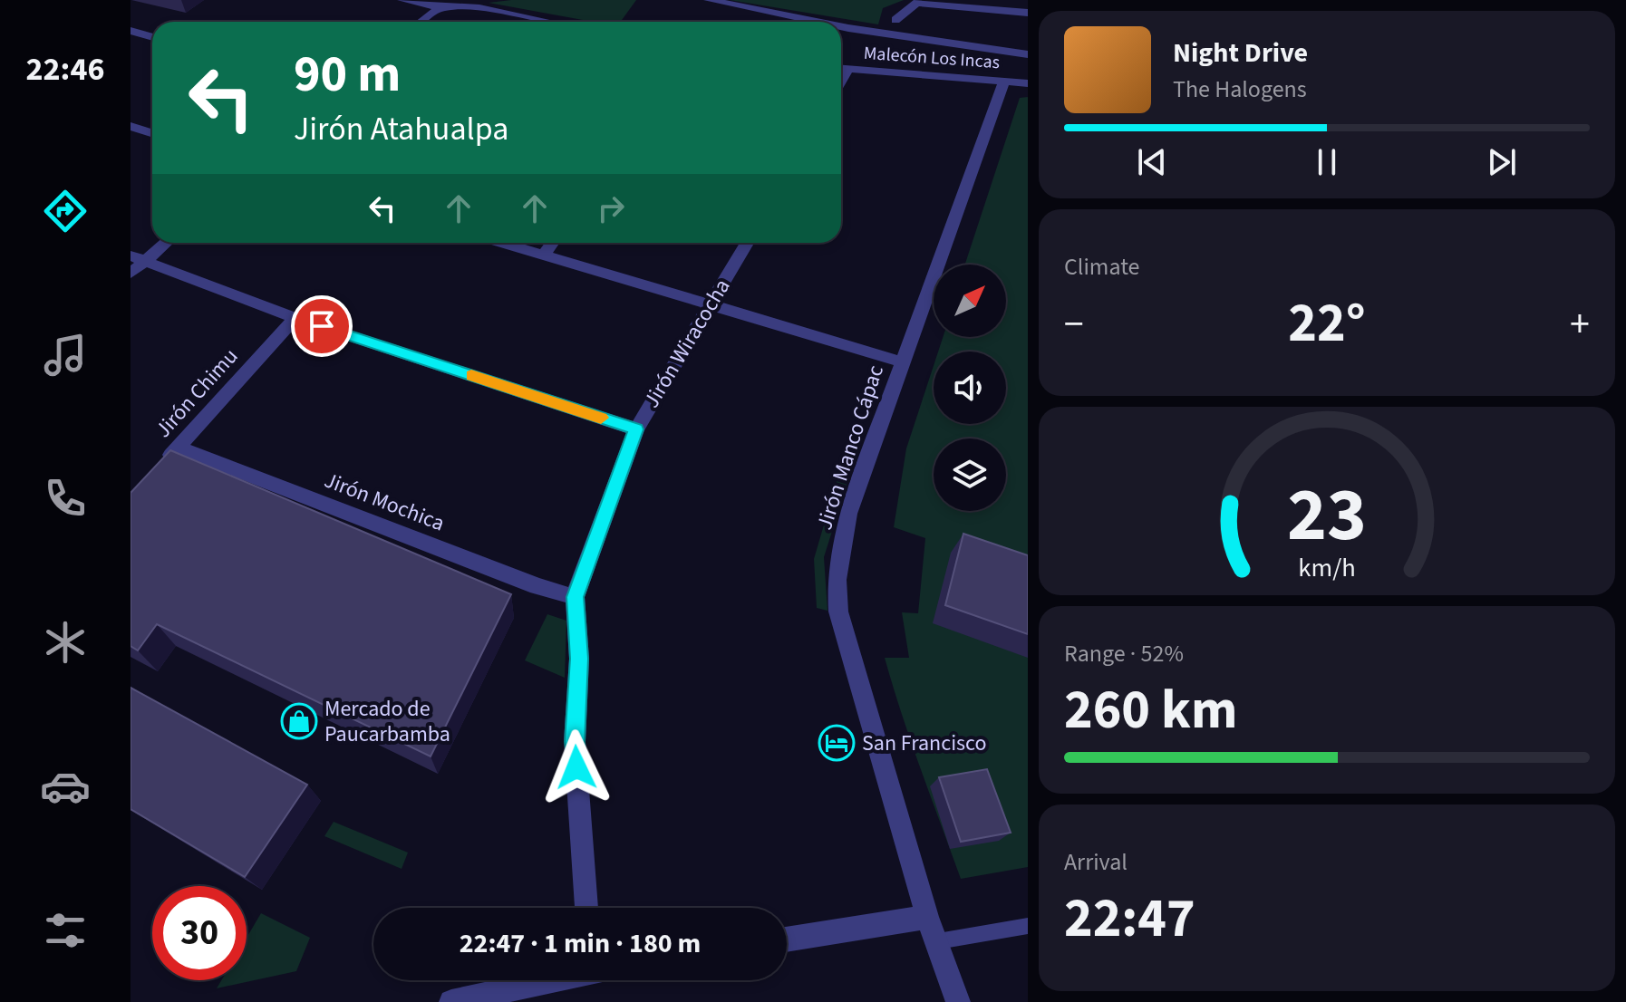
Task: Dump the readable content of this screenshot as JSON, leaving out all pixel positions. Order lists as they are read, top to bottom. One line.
{"streets":{"street":["Malecón Los Incas","Jirón Wiracocha","Jirón Chimu","Jirón Manco Cápac","Jirón Mochica"]},"crossings":[["Malecón Los Incas","Jirón Manco Cápac"],["Jirón Wiracocha","Jirón Mochica"],["Jirón Chimu","Jirón Mochica"]],"places":{"shop":["Mercado de Paucarbamba"],"hotel":["San Francisco"]},"north":"top right","page":{"tabs":"22:46","turn":["90 m","Jirón Atahualpa"],"song":["Night Drive","The Halogens"],"tile":["Climate",["Range · 52%","260 km"],["Arrival","22:47"]],"heat":["−","22°","+"],"limit":"30","trip":"22:47 · 1 min · 180 m","gauge":["23","km/h"]}}
